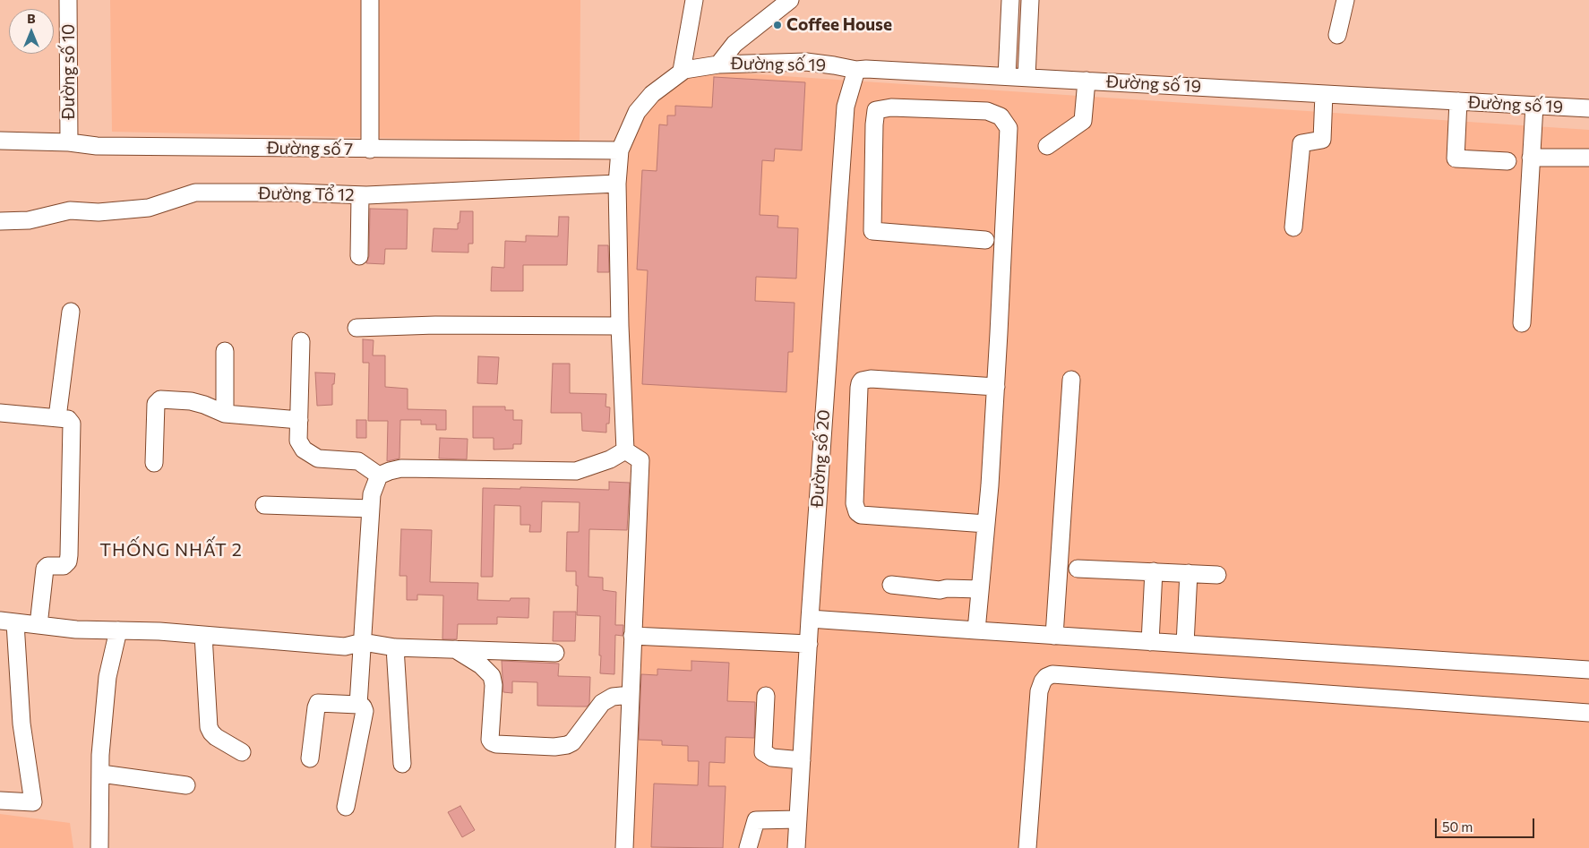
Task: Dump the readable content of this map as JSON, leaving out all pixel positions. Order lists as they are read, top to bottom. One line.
{"streets":{"street":["Đường số 19","Đường số 10","Đường số 7","Đường Tổ 12","Đường số 20"]},"crossings":[["Đường số 19","Đường số 20"],["Đường số 10","Đường số 7"]],"districts":["THỐNG NHẤT 2"],"places":["Coffee House"],"scale_bar":"50 m","north":"top"}
